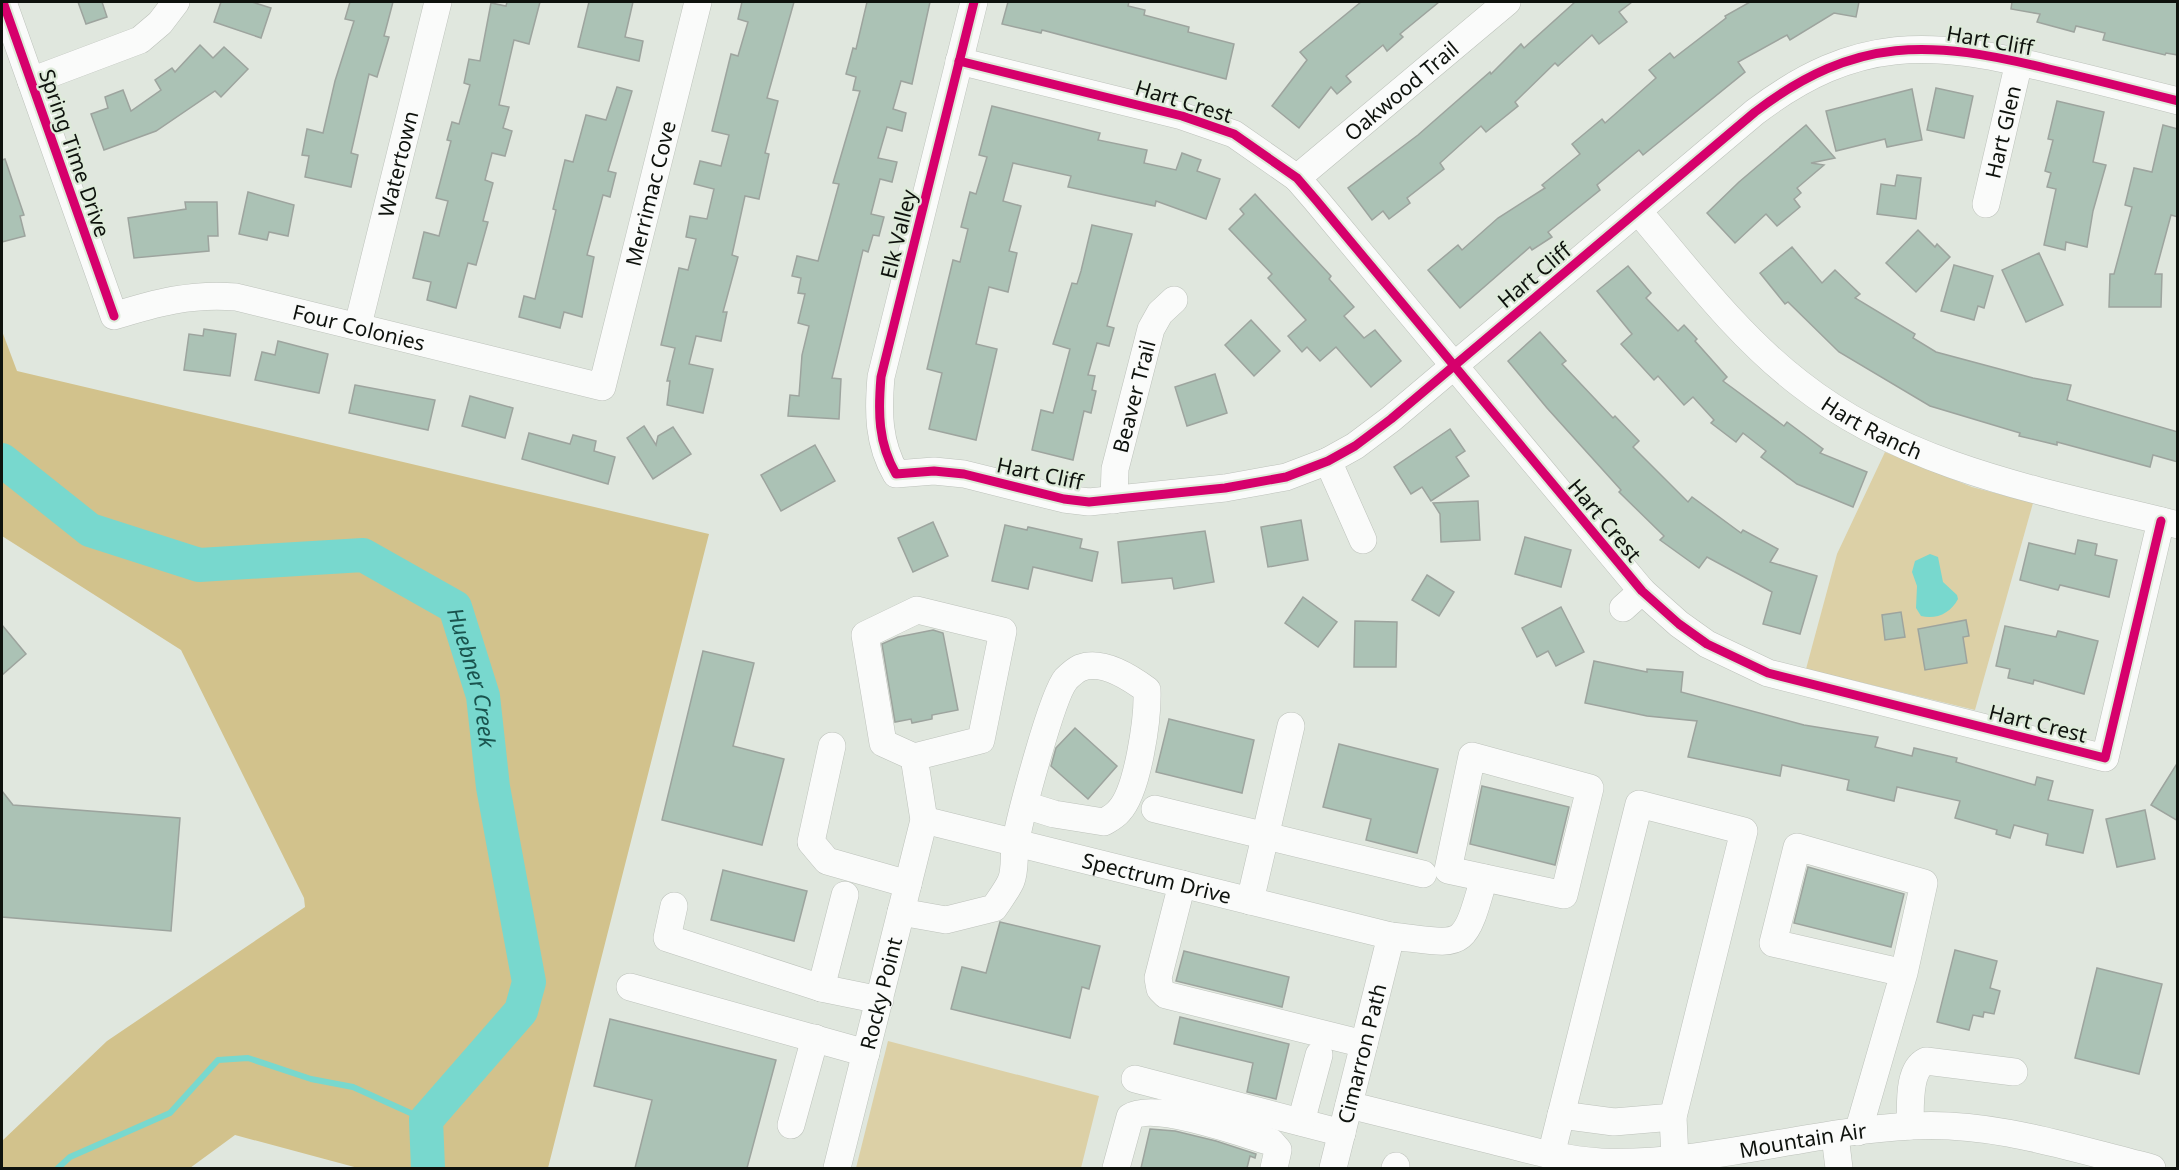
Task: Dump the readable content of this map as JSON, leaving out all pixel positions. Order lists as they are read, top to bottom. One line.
{"streets":{"street":["Hart Cliff","Oakwood Trail","Hart Crest","Hart Glen","Spring Time Drive","Watertown","Merrimac Cove","Elk Valley","Four Colonies","Beaver Trail","Hart Ranch","Spectrum Drive","Rocky Point","Cimarron Path","Mountain Air"]},"crossings":[["Hart Cliff","Hart Crest"],["Hart Cliff","Hart Glen"],["Hart Cliff","Elk Valley"],["Hart Cliff","Beaver Trail"],["Hart Cliff","Hart Ranch"],["Oakwood Trail","Hart Crest"],["Hart Crest","Elk Valley"],["Hart Crest","Hart Ranch"],["Spring Time Drive","Four Colonies"],["Watertown","Four Colonies"],["Merrimac Cove","Four Colonies"],["Spectrum Drive","Rocky Point"],["Spectrum Drive","Cimarron Path"],["Cimarron Path","Mountain Air"]],"water":["Huebner Creek"]}
